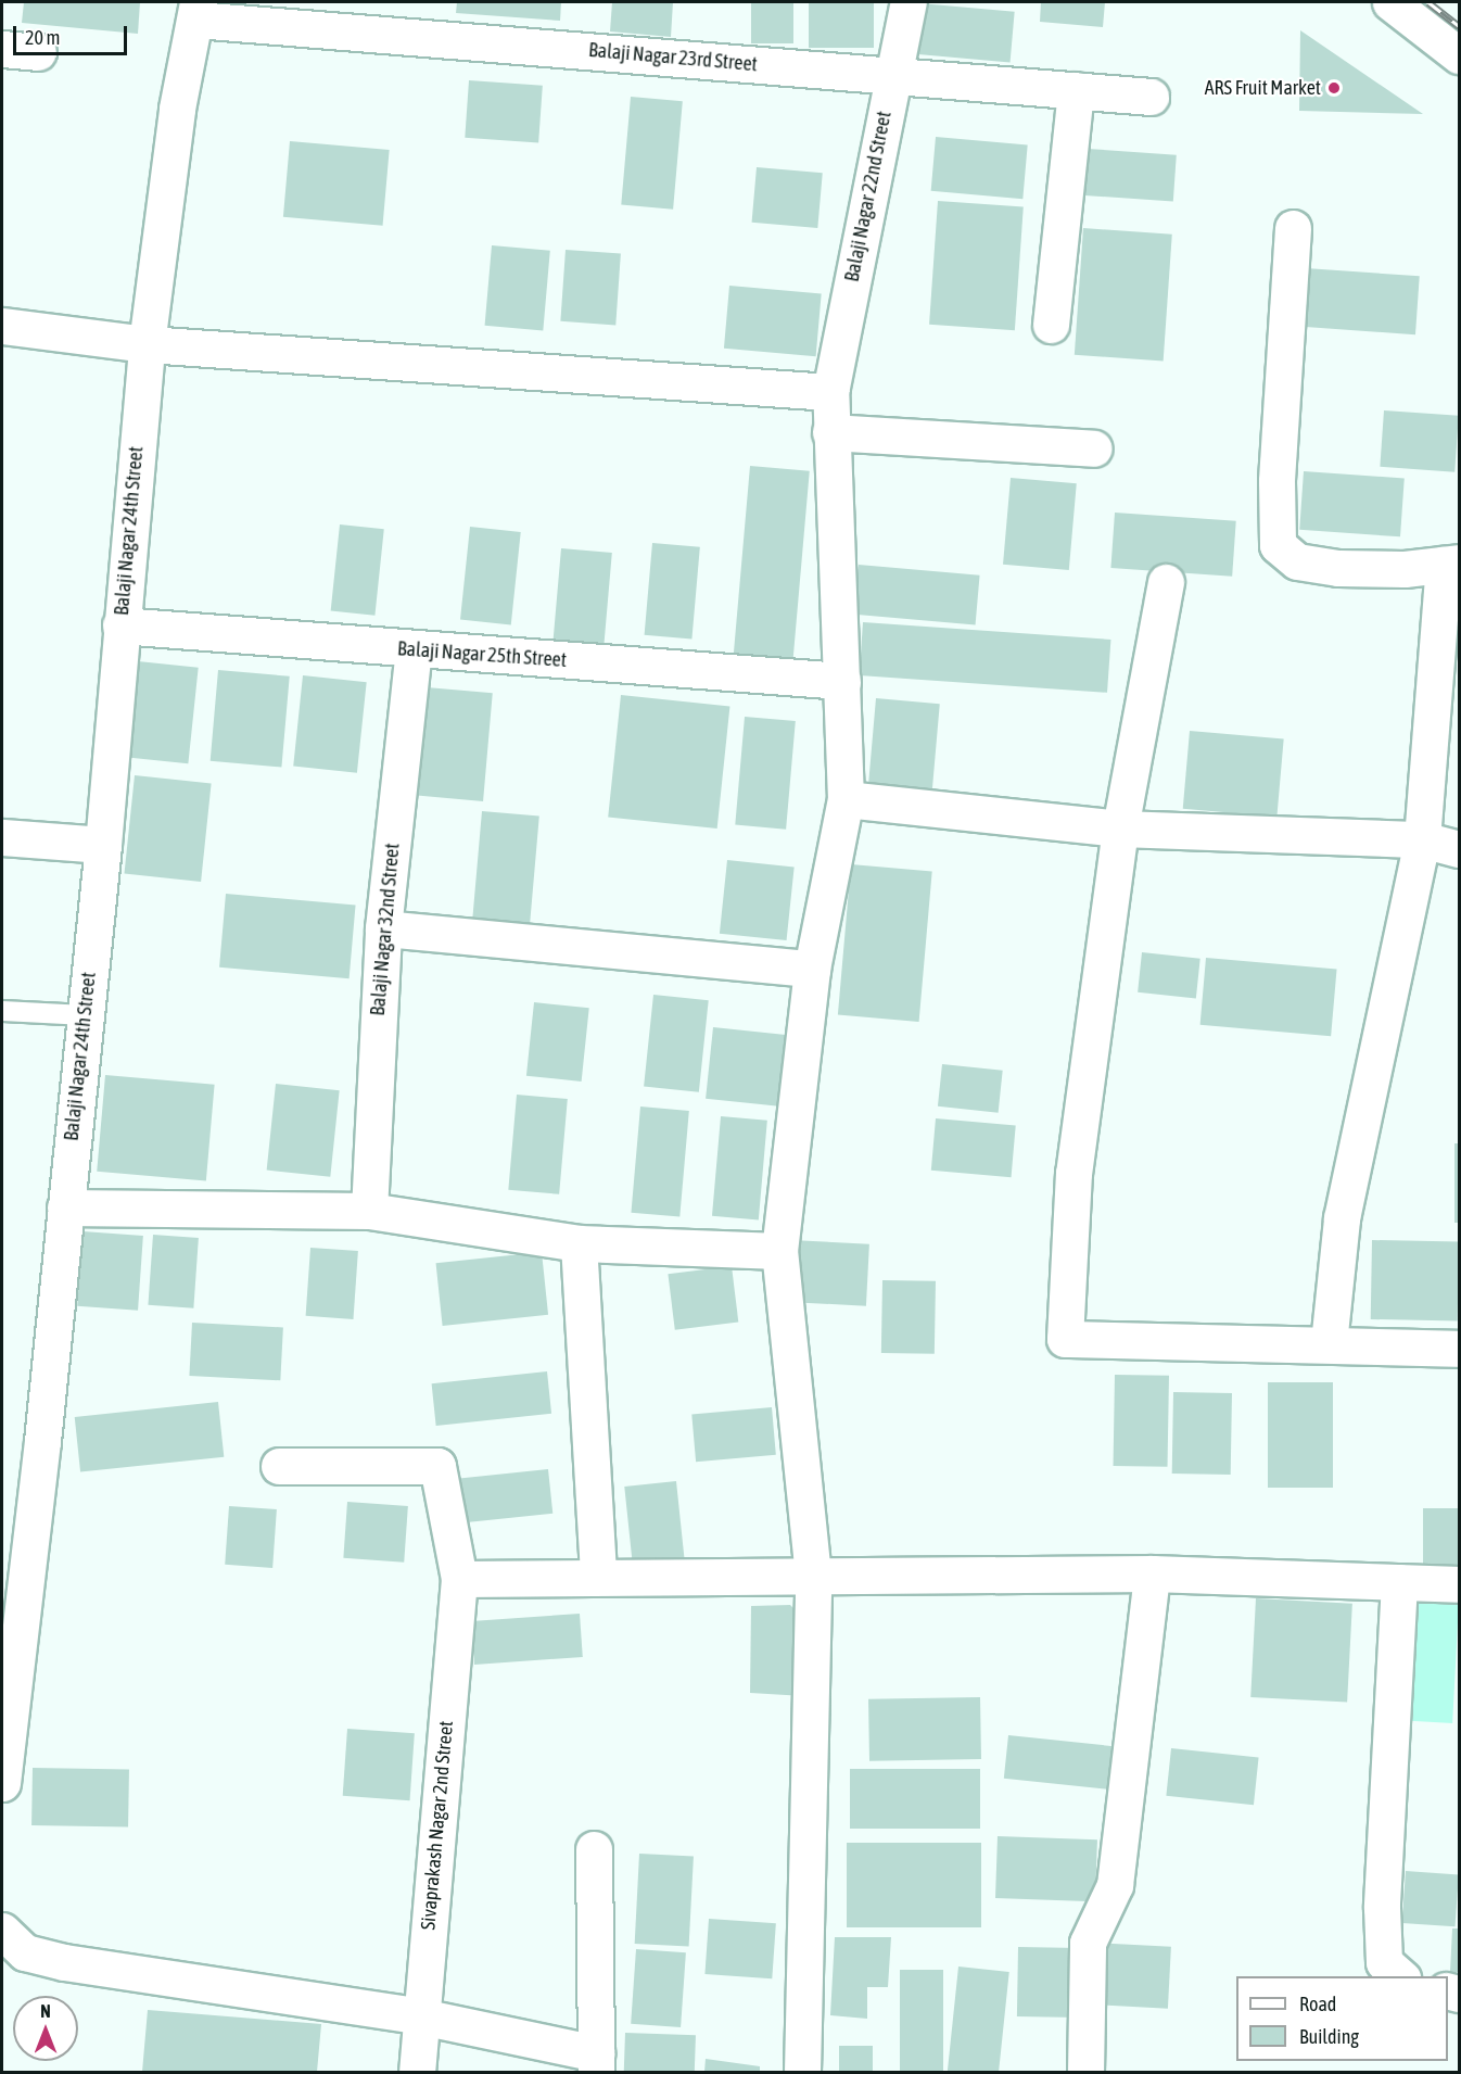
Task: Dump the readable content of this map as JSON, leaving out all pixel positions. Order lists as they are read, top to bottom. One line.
{"streets":{"street":["Balaji Nagar 23rd Street","Balaji Nagar 22nd Street","Balaji Nagar 24th Street","Balaji Nagar 25th Street","Balaji Nagar 32nd Street","Sivaprakash Nagar 2nd Street"]},"crossings":[["Balaji Nagar 23rd Street","Balaji Nagar 22nd Street"],["Balaji Nagar 23rd Street","Balaji Nagar 24th Street"],["Balaji Nagar 22nd Street","Balaji Nagar 25th Street"],["Balaji Nagar 24th Street","Balaji Nagar 25th Street"],["Balaji Nagar 25th Street","Balaji Nagar 32nd Street"]],"places":["ARS Fruit Market"],"legend":["Road","Building"],"scale_bar":"20 m","north":"top"}
